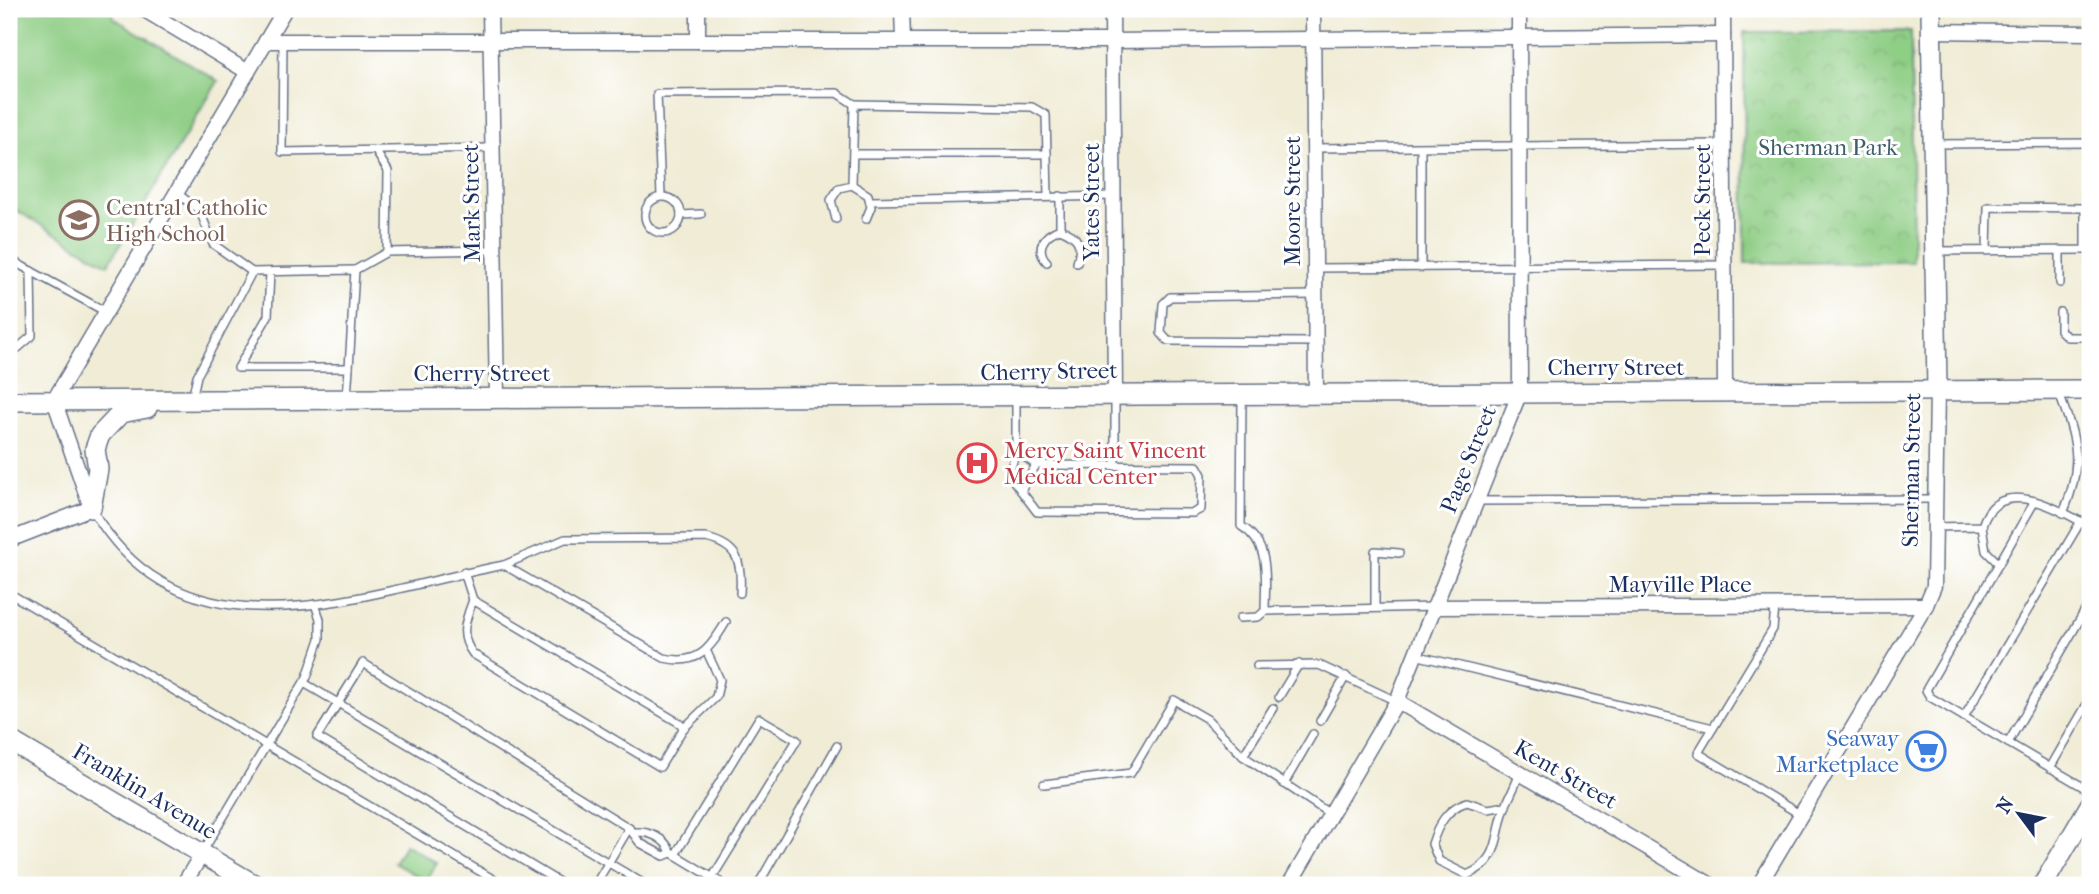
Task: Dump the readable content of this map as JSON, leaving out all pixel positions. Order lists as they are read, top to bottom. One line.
{"streets":{"main road":["Cherry Street","Sherman Street","Franklin Avenue"],"street":["Peck Street","Moore Street","Yates Street","Mark Street","Page Street","Mayville Place","Kent Street"]},"crossings":[["Peck Street","Cherry Street"],["Moore Street","Cherry Street"],["Yates Street","Cherry Street"],["Mark Street","Cherry Street"],["Cherry Street","Page Street"],["Cherry Street","Sherman Street"],["Page Street","Mayville Place"],["Page Street","Kent Street"],["Sherman Street","Mayville Place"]],"parks":["Sherman Park"],"places":{"school or university":["Central Catholic High School"],"hospital":["Mercy Saint Vincent Medical Center"],"supermarket":["Seaway Marketplace"]},"north":"top left"}
